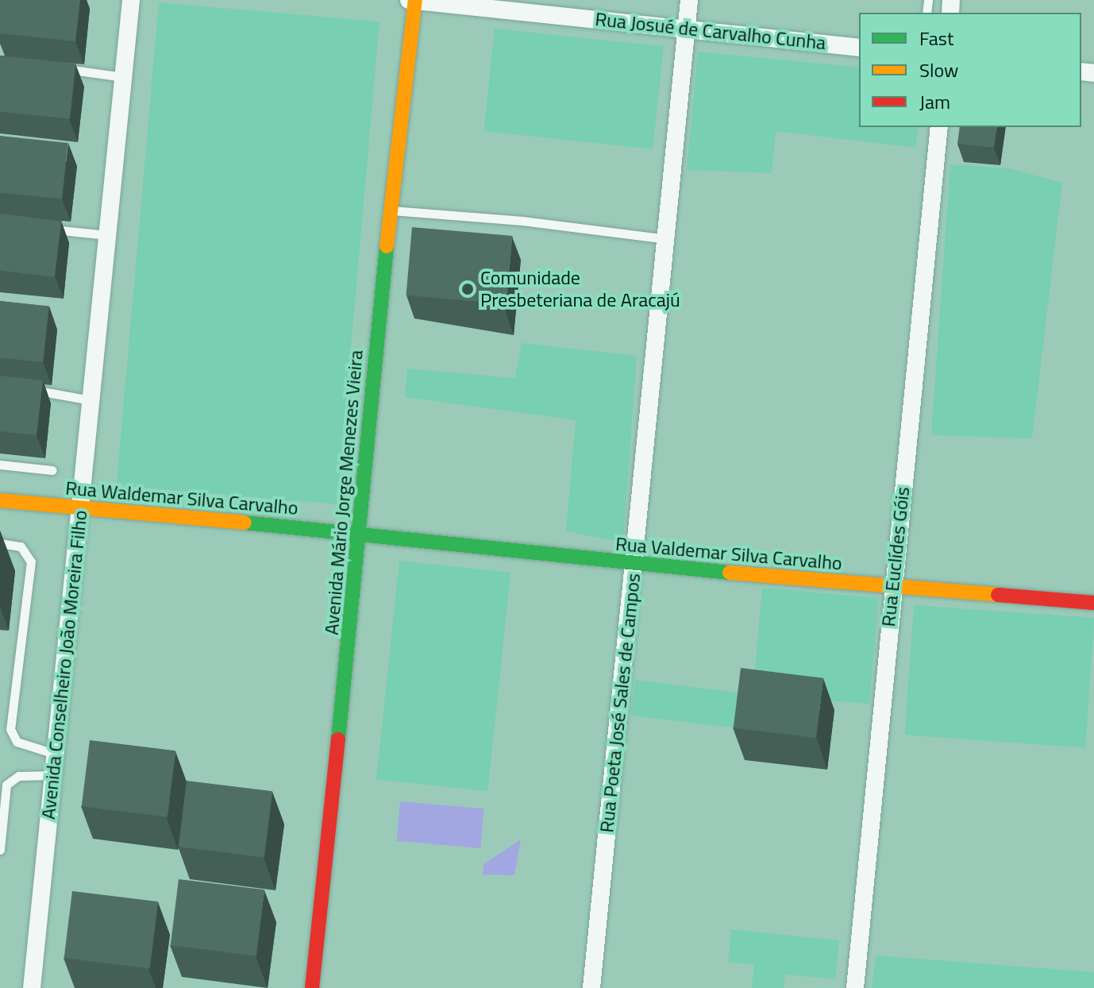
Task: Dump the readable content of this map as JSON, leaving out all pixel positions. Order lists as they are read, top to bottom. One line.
{"streets":{"street":["Rua Josué de Carvalho Cunha","Avenida Mário Jorge Menezes Vieira","Rua Waldemar Silva Carvalho","Rua Valdemar Silva Carvalho","Rua Euclídes Góis","Avenida Conselheiro João Moreira Filho","Rua Poeta José Sales de Campos"]},"crossings":[["Rua Josué de Carvalho Cunha","Avenida Mário Jorge Menezes Vieira"],["Rua Josué de Carvalho Cunha","Rua Poeta José Sales de Campos"],["Avenida Mário Jorge Menezes Vieira","Rua Waldemar Silva Carvalho"],["Avenida Mário Jorge Menezes Vieira","Rua Valdemar Silva Carvalho"],["Rua Waldemar Silva Carvalho","Rua Valdemar Silva Carvalho"],["Rua Waldemar Silva Carvalho","Avenida Conselheiro João Moreira Filho"],["Rua Valdemar Silva Carvalho","Rua Euclídes Góis"],["Rua Valdemar Silva Carvalho","Rua Poeta José Sales de Campos"]],"places":["Comunidade Presbeteriana de Aracajú"],"legend":["Fast","Slow","Jam"]}
